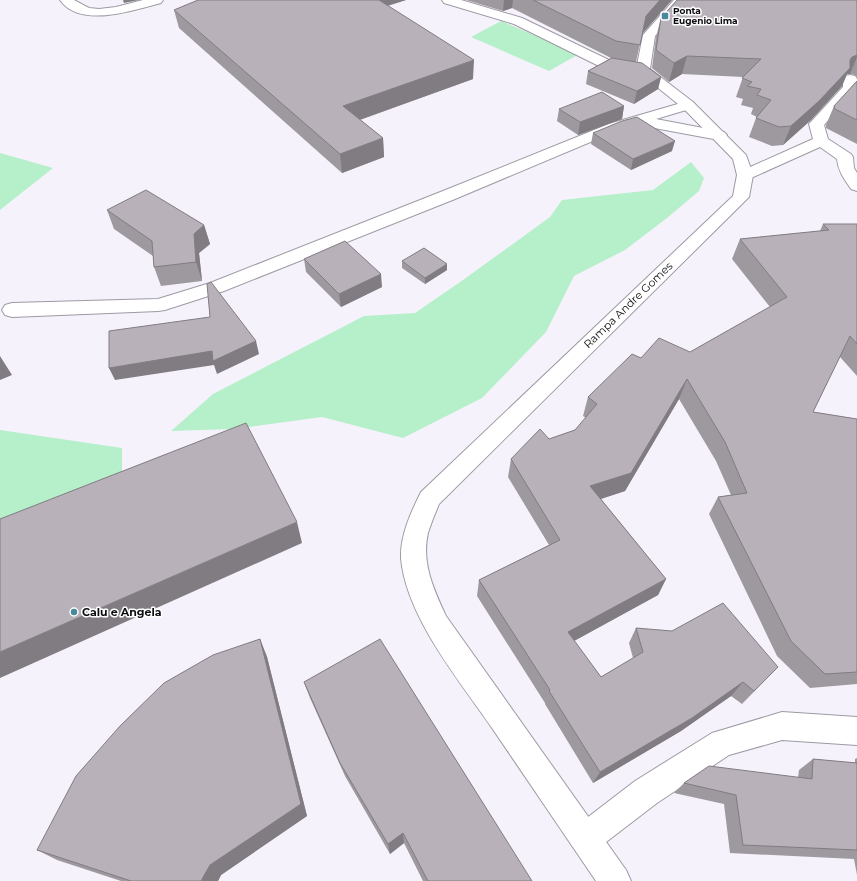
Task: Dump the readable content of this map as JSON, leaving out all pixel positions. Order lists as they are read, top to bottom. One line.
{"streets":{"street":["Rampa Andre Gomes"]},"places":{"transit":["Ponta Eugenio Lima"],"other":["Calu e Angela"]}}
